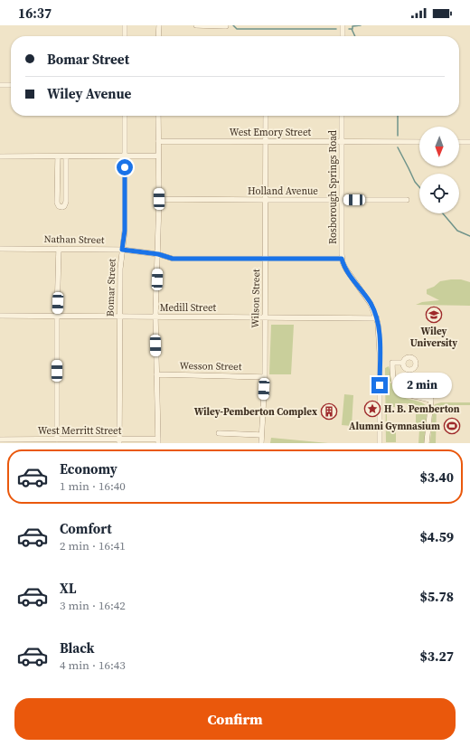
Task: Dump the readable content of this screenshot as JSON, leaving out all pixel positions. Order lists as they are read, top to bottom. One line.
{"streets":{"street":["West Emory Street","Rosborough Springs Road","Holland Avenue","Nathan Street","Bomar Street","Wilson Street","Medill Street","Wesson Street","West Merritt Street"]},"crossings":[["West Emory Street","Rosborough Springs Road"],["West Emory Street","Wilson Street"],["Rosborough Springs Road","Holland Avenue"],["Rosborough Springs Road","Nathan Street"],["Rosborough Springs Road","Medill Street"],["Holland Avenue","Wilson Street"],["Nathan Street","Bomar Street"],["Nathan Street","Wilson Street"],["Bomar Street","Medill Street"],["Bomar Street","West Merritt Street"],["Wilson Street","Medill Street"],["Wilson Street","Wesson Street"]],"places":{"school or university":["Wiley University"],"place":["H. B. Pemberton"],"building":["Wiley-Pemberton Complex"],"sports":["Alumni Gymnasium"]},"north":"bottom","page":{"status":"16:37","banner":["Bomar Street","Wiley Avenue"],"bubble":"2 min","list":[{"name":"Economy","note":"1 min · 16:40","value":"$3.40"},{"name":"Comfort","note":"2 min · 16:41","value":"$4.59"},{"name":"XL","note":"3 min · 16:42","value":"$5.78"},{"name":"Black","note":"4 min · 16:43","value":"$3.27"}],"buttons":"Confirm"}}
